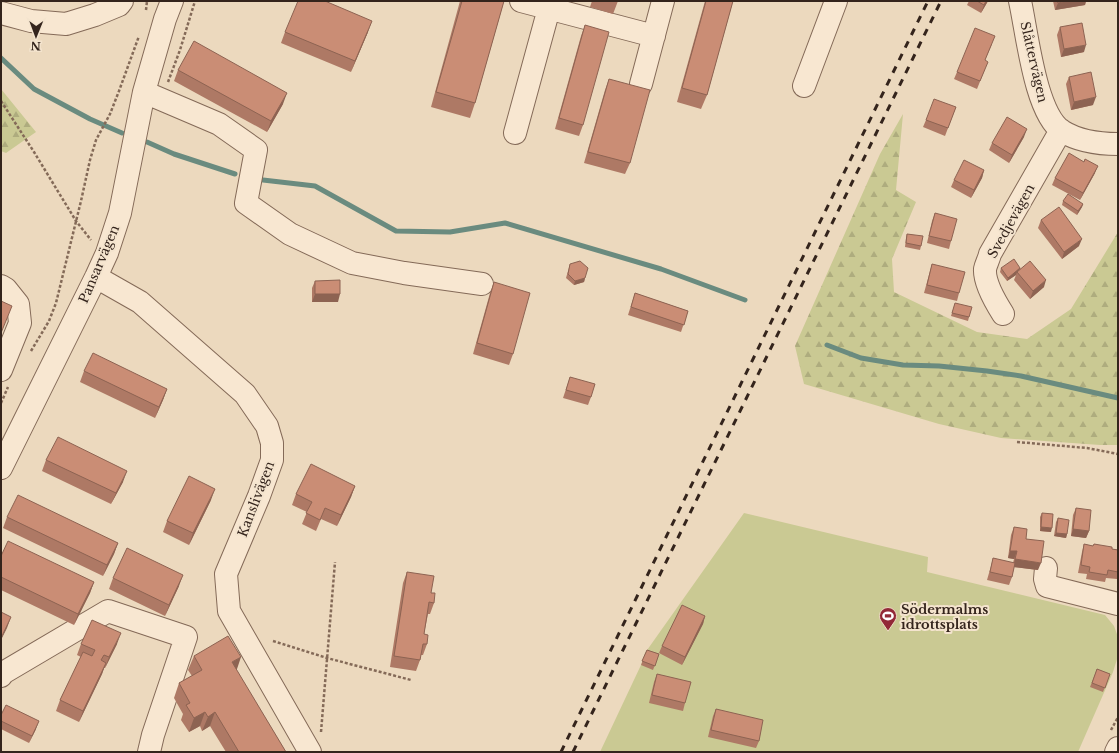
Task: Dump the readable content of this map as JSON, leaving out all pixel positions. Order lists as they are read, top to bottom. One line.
{"streets":{"street":["Slåttervägen","Svedjevägen","Pansarvägen","Kanslivägen"]},"crossings":[["Slåttervägen","Svedjevägen"],["Pansarvägen","Kanslivägen"]],"places":{"sports":["Södermalms idrottsplats"]},"north":"bottom"}
